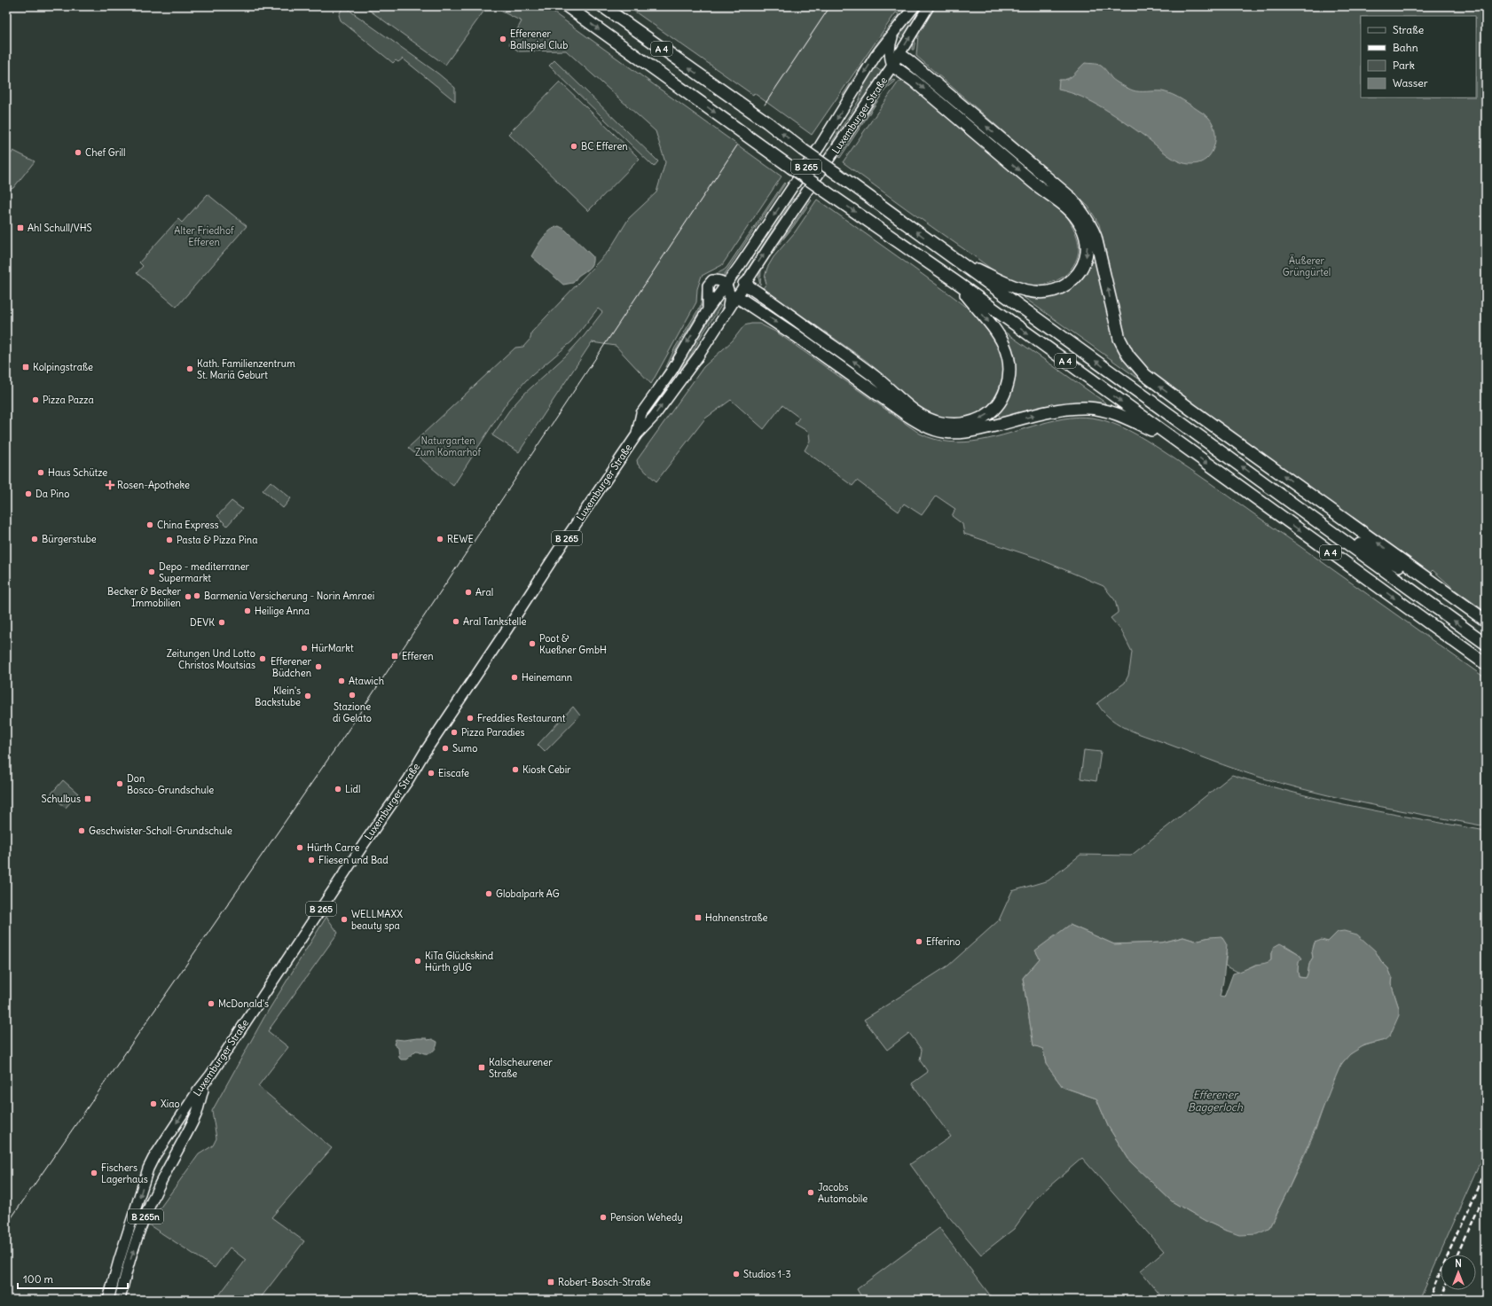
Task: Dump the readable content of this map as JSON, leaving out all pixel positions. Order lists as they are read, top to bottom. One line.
{"streets":{"highway":["A 4"],"main road":["Luxemburger Straße","B 265","B 265n"]},"crossings":[["Luxemburger Straße","B 265n"]],"water":["Efferener Baggerloch"],"parks":["Alter Friedhof Efferen","Äußerer Grüngürtel","Naturgarten Zum Komarhof"],"places":{"other":["Efferener Ballspiel Club","BC Efferen","Chef Grill","Kath. Familienzentrum St. Mariä Geburt","Pizza Pazza","Haus Schütze","Da Pino","China Express","Bürgerstube","REWE","Pasta & Pizza Pina","Depo - mediterraner Supermarkt","Aral","Barmenia Versicherung - Norin Amraei","Becker & Becker Immobilien","Heilige Anna","Aral Tankstelle","DEVK","Poot & Kueßner GmbH","HürMarkt","Zeitungen Und Lotto Christos Moutsias","Efferener Büdchen","Heinemann","Atawich","Stazione di Gelato","Klein's Backstube","Freddies Restaurant","Pizza Paradies","Sumo","Kiosk Cebir","Eiscafe","Don Bosco-Grundschule","Lidl","Geschwister-Scholl-Grundschule","Hürth Carre","Fliesen und Bad","Globalpark AG","WELLMAXX beauty spa","Efferino","KiTa Glückskind Hürth gUG","McDonald's","Xiao","Fischers Lagerhaus","Jacobs Automobile","Pension Wehedy","Studios 1-3"],"transit":["Ahl Schull/VHS","Kolpingstraße","Efferen","Schulbus","Hahnenstraße","Kalscheurener Straße","Robert-Bosch-Straße"],"health":["Rosen-Apotheke"]},"legend":["Straße","Bahn","Park","Wasser"],"scale_bar":"100 m","north":"top"}
